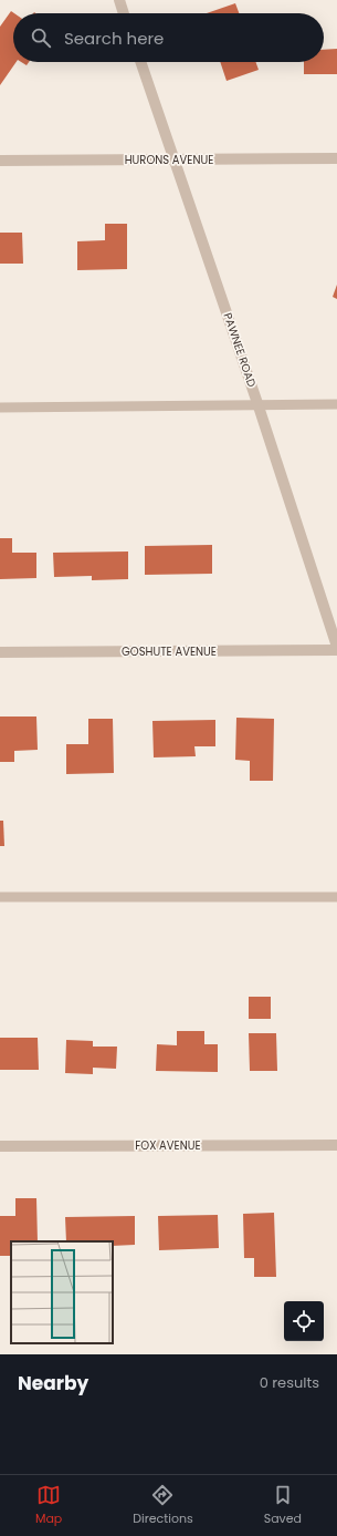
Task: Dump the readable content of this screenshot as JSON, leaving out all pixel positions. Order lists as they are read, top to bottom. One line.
{"streets":{"street":["HURONS AVENUE","PAWNEE ROAD","GOSHUTE AVENUE","FOX AVENUE"]},"crossings":[["HURONS AVENUE","PAWNEE ROAD"],["PAWNEE ROAD","GOSHUTE AVENUE"]],"page":{"search":"Search here","heading":["Nearby","0 results"],"nav":["Map","Directions","Saved"]}}
